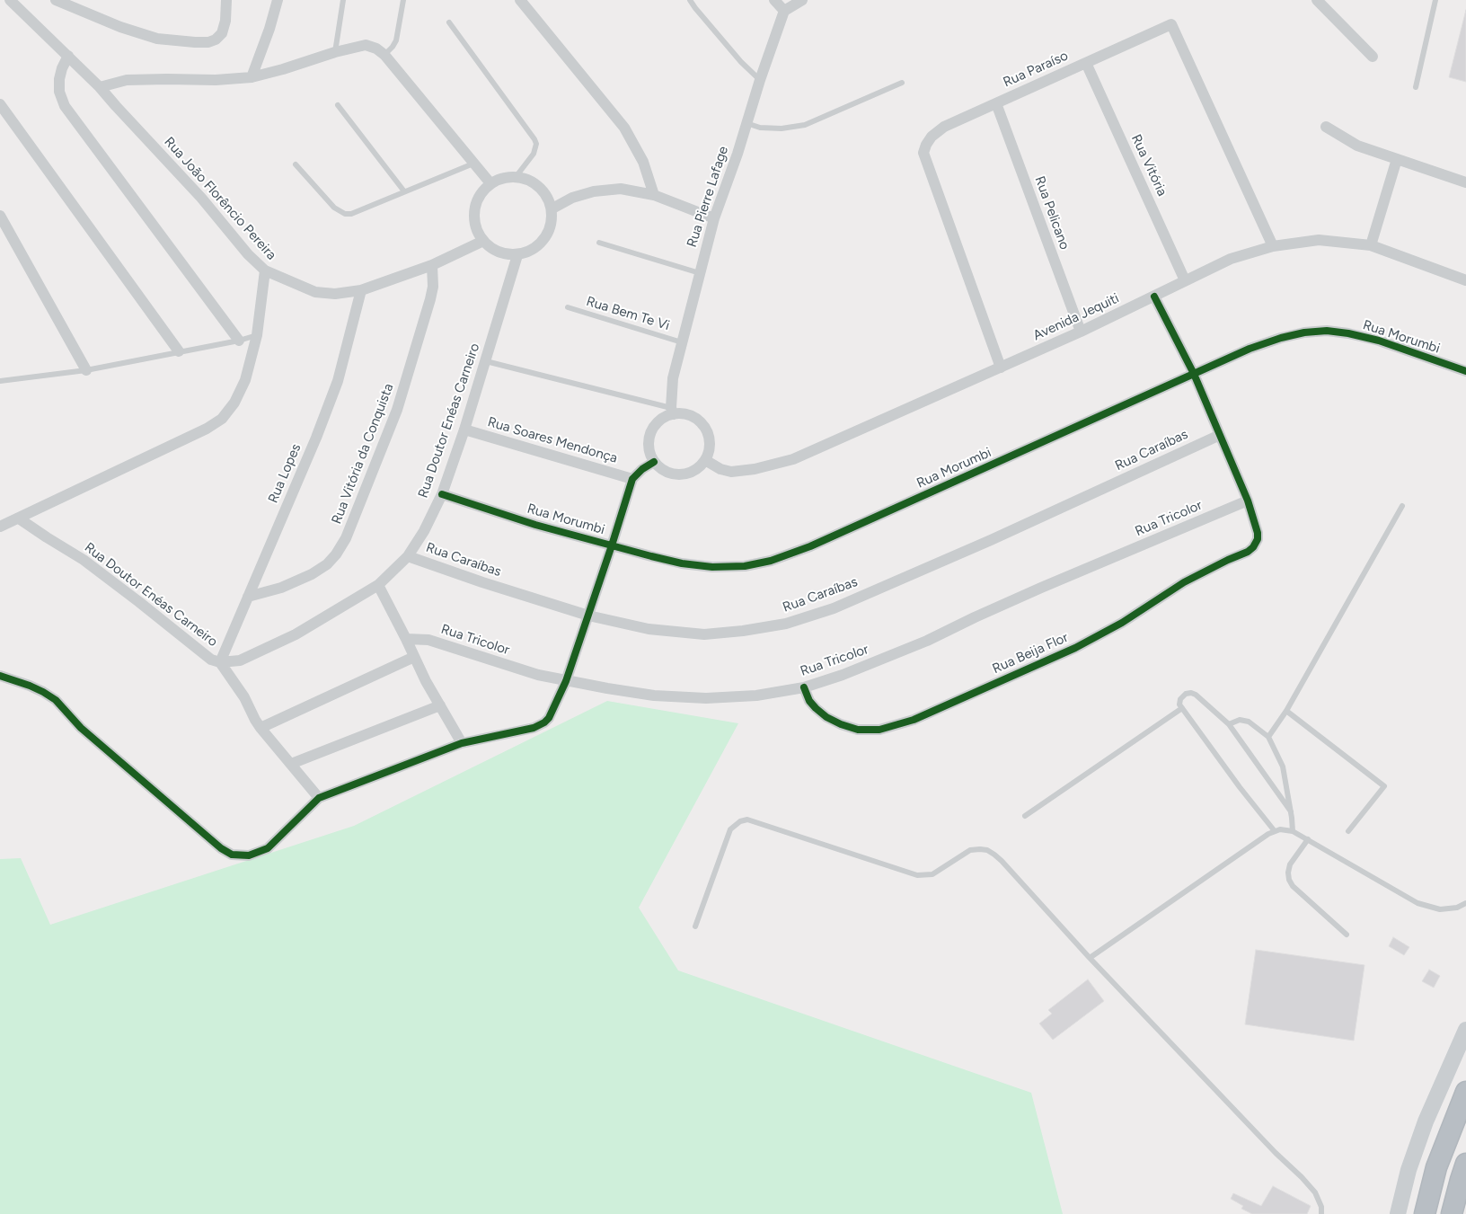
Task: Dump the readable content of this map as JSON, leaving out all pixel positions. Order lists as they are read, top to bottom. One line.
{"streets":{"street":["Rua Paraíso","Rua Vitória","Rua Pierre Lafage","Rua João Florêncio Pereira","Rua Pelicano","Avenida Jequiti","Rua Morumbi","Rua Doutor Enéas Carneiro","Rua Soares Mendonça","Rua Caraíbas","Rua Vitória da Conquista","Rua Lopes","Rua Tricolor","Rua Beija Flor"],"lane":["Rua Bem Te Vi"]},"crossings":[["Rua Paraíso","Rua Vitória"],["Rua Paraíso","Rua Pelicano"],["Rua Paraíso","Avenida Jequiti"],["Rua Vitória","Avenida Jequiti"],["Rua Pierre Lafage","Rua Bem Te Vi"],["Rua Pierre Lafage","Avenida Jequiti"],["Rua João Florêncio Pereira","Rua Doutor Enéas Carneiro"],["Rua João Florêncio Pereira","Rua Vitória da Conquista"],["Rua João Florêncio Pereira","Rua Lopes"],["Rua Pelicano","Avenida Jequiti"],["Rua Morumbi","Rua Doutor Enéas Carneiro"],["Rua Doutor Enéas Carneiro","Rua Soares Mendonça"],["Rua Doutor Enéas Carneiro","Rua Caraíbas"],["Rua Doutor Enéas Carneiro","Rua Lopes"],["Rua Vitória da Conquista","Rua Lopes"],["Rua Tricolor","Rua Beija Flor"]]}
